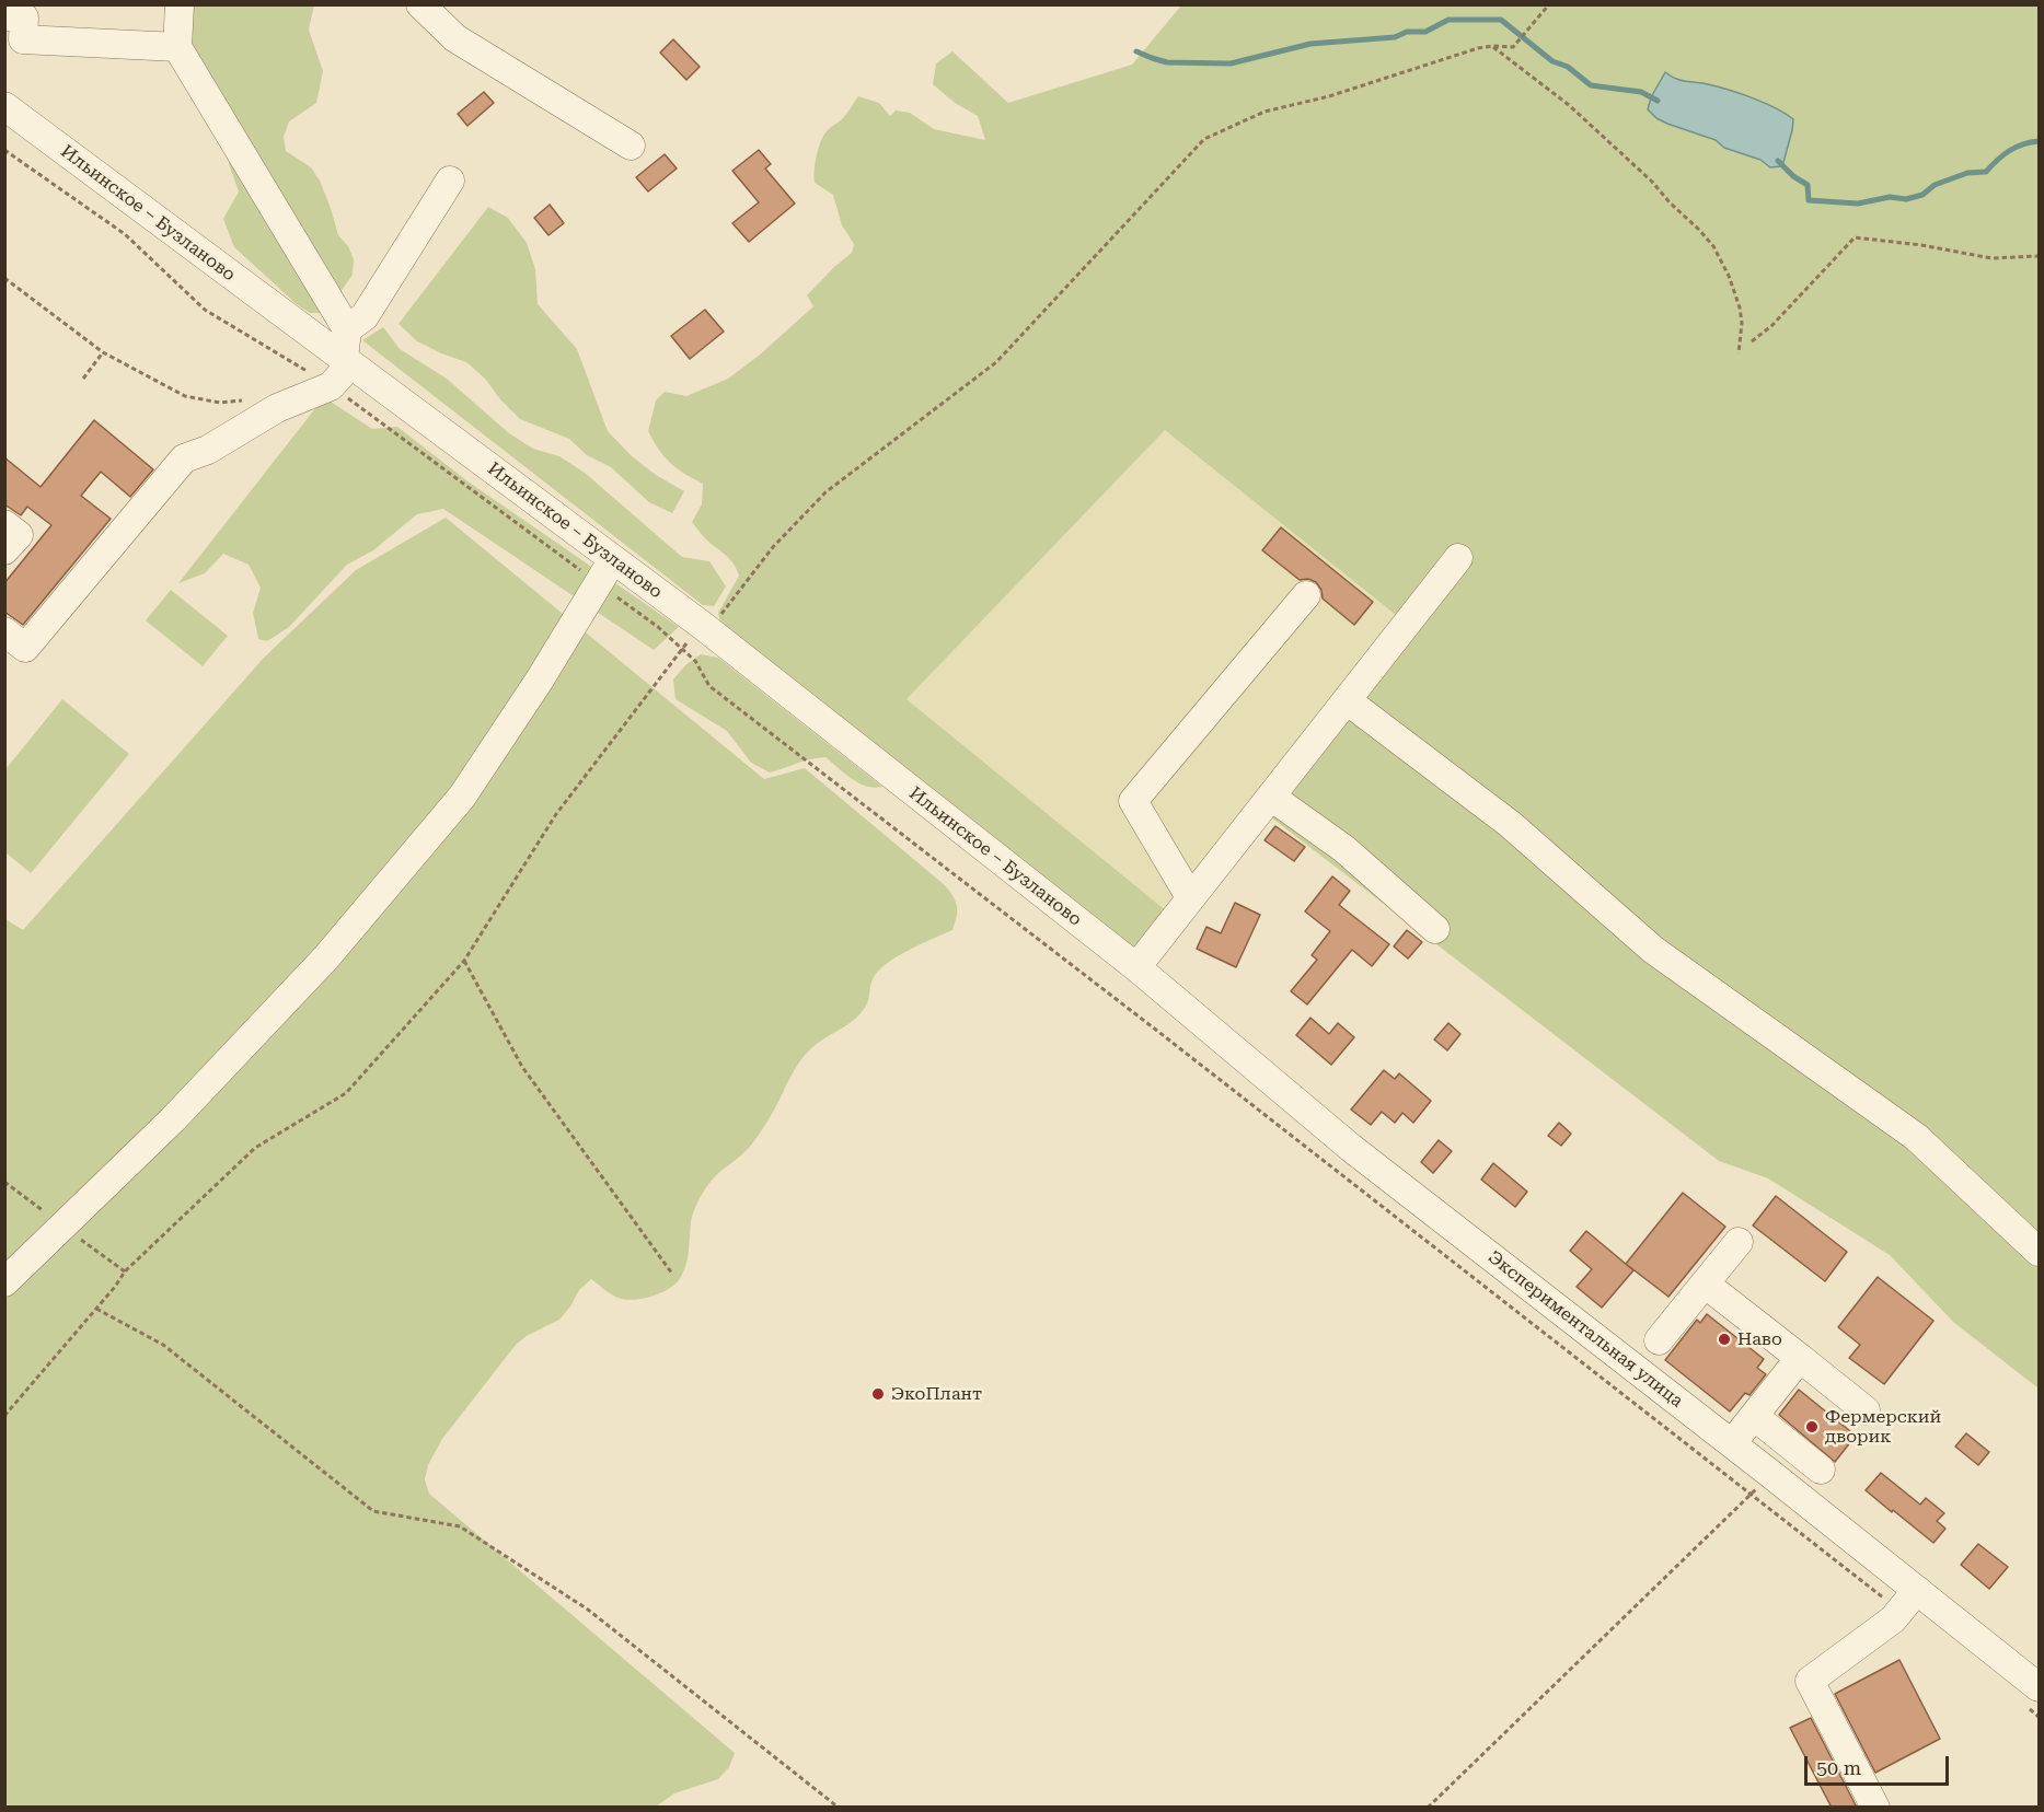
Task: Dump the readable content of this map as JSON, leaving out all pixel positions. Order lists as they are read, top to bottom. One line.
{"streets":{"street":["Ильинское – Бузланово","Экспериментальная улица"]},"crossings":[["Ильинское – Бузланово","Экспериментальная улица"]],"places":["Наво","ЭкоПлант","Фермерский дворик"],"scale_bar":"50 m"}
